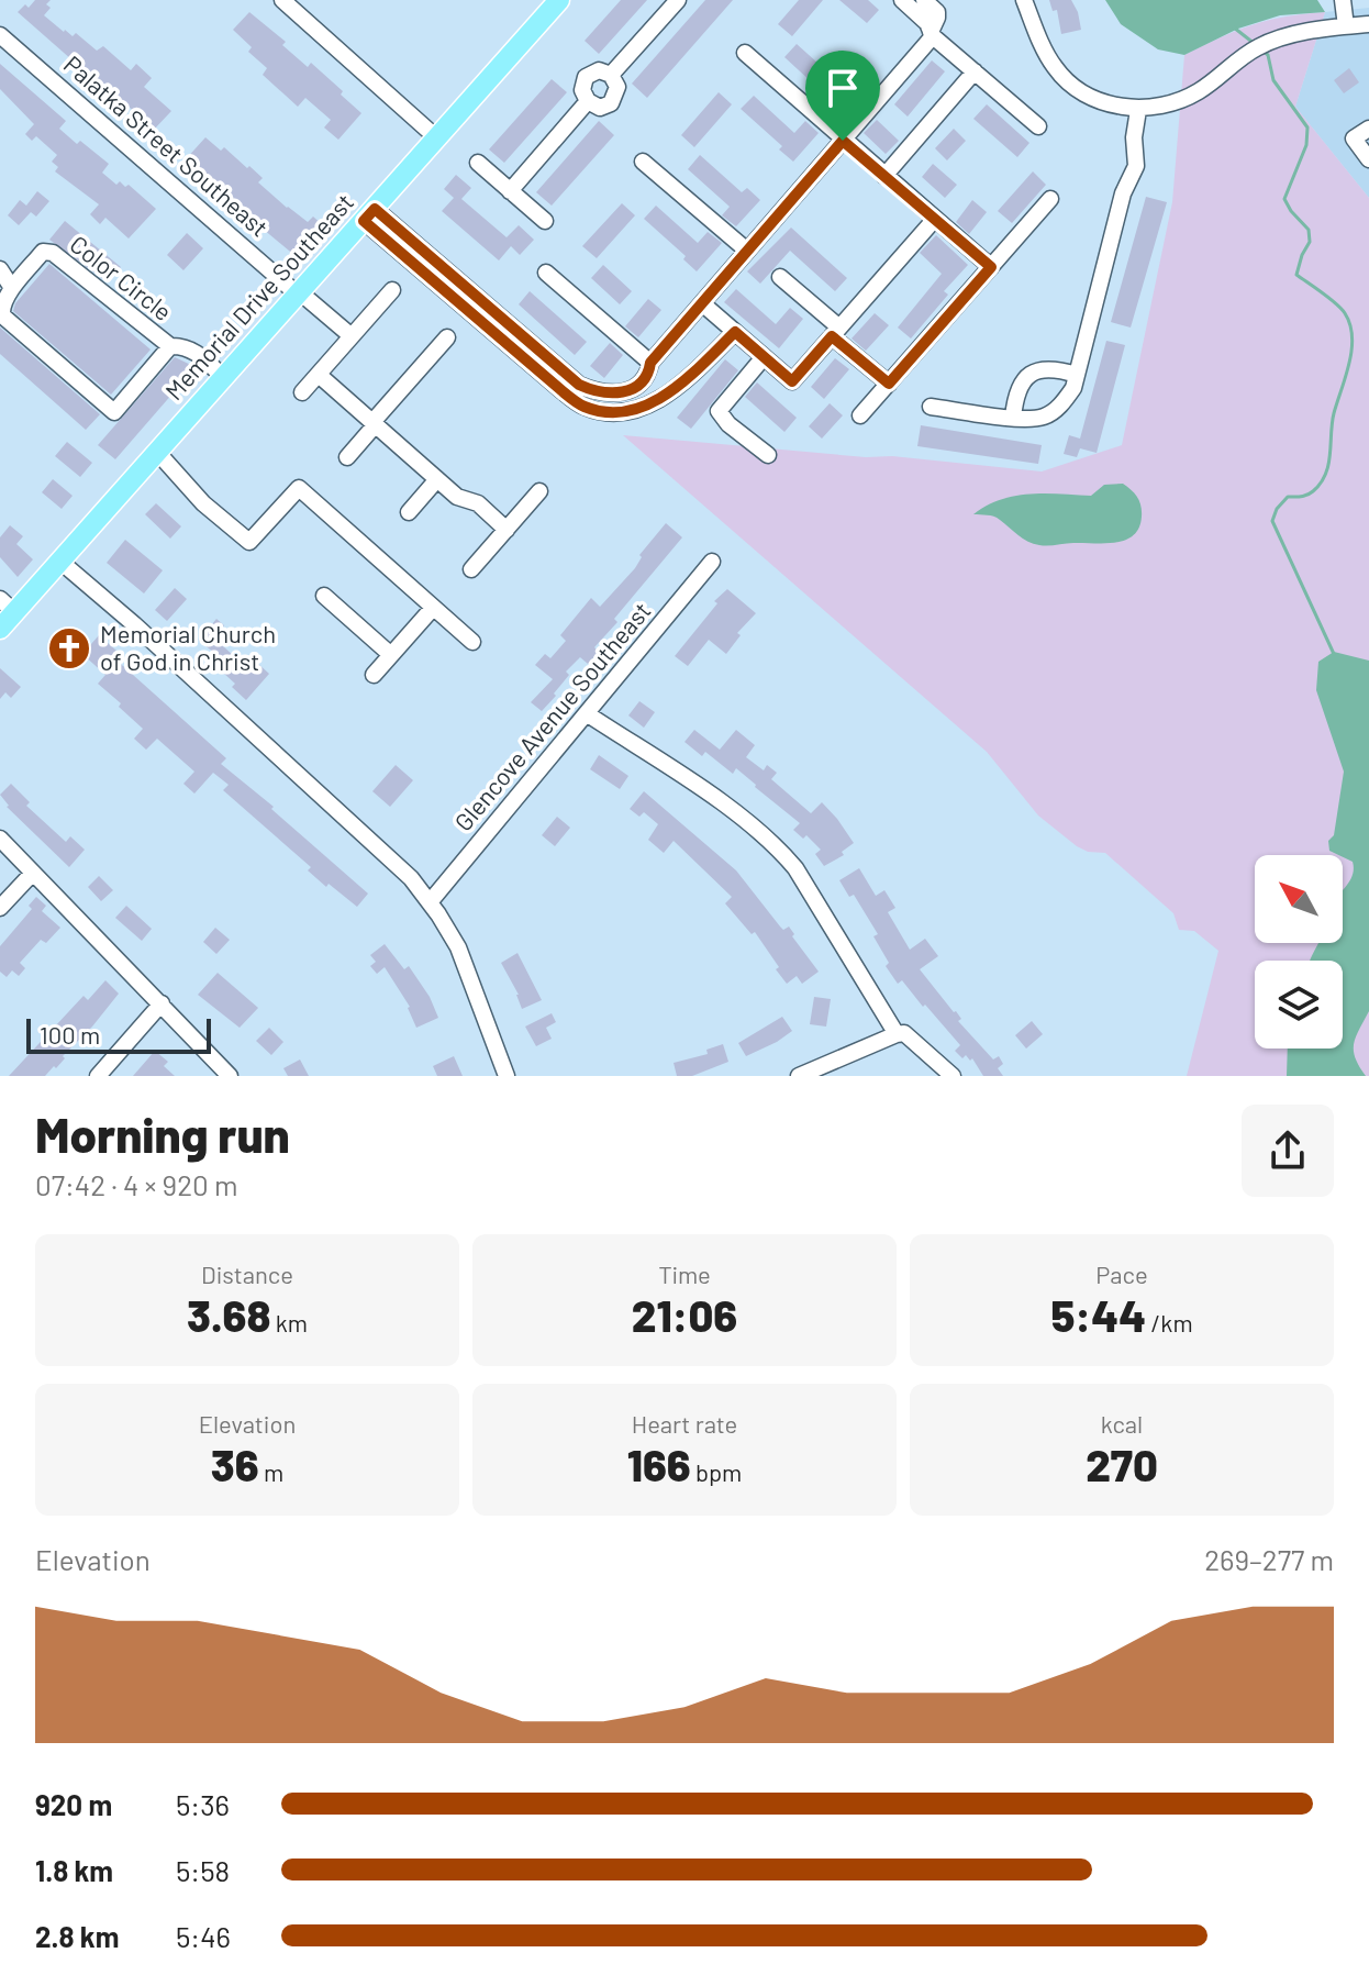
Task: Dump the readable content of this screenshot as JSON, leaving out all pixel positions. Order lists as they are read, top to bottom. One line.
{"streets":{"main road":["Memorial Drive Southeast"],"street":["Palatka Street Southeast","Color Circle","Glencove Avenue Southeast"]},"crossings":[["Palatka Street Southeast","Memorial Drive Southeast"],["Color Circle","Memorial Drive Southeast"]],"places":{"church":["Memorial Church of God in Christ"]},"scale_bar":"100 m","north":"top left","page":{"scale":"100 m","heading":["Morning run","07:42 · 4 × 920 m"],"stats":[["Distance","3.68 km"],["Time","21:06"],["Pace","5:44 /km"],["Elevation","36 m"],["Heart rate","166 bpm"],["kcal","270"]],"chart":["Elevation","269–277 m"],"list":[{"name":"920 m","note":"5:36"},{"name":"1.8 km","note":"5:58"},{"name":"2.8 km","note":"5:46"}]}}
